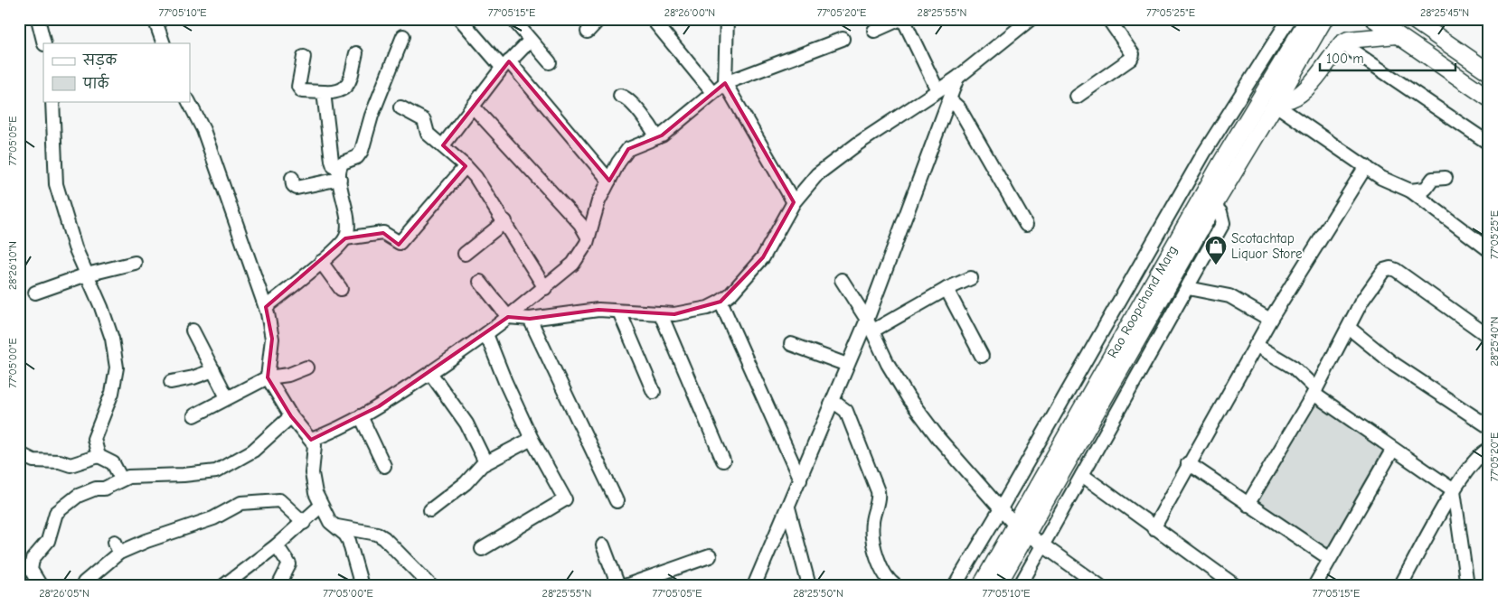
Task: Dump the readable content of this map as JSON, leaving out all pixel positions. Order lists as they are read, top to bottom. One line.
{"streets":{"main road":["Rao Roopchand Marg"]},"places":{"shop":["Scotachtap Liquor Store"]},"legend":["सड़क","पार्क"],"scale_bar":"100 m","coordinates":["77°05'10\"E","77°05'15\"E","28°26'00\"N","77°05'20\"E","28°25'55\"N","77°05'25\"E","28°25'45\"N","77°05'05\"E","28°26'10\"N","28°25'40\"N","77°05'00\"E","28°26'05\"N","28°25'50\"N"]}
